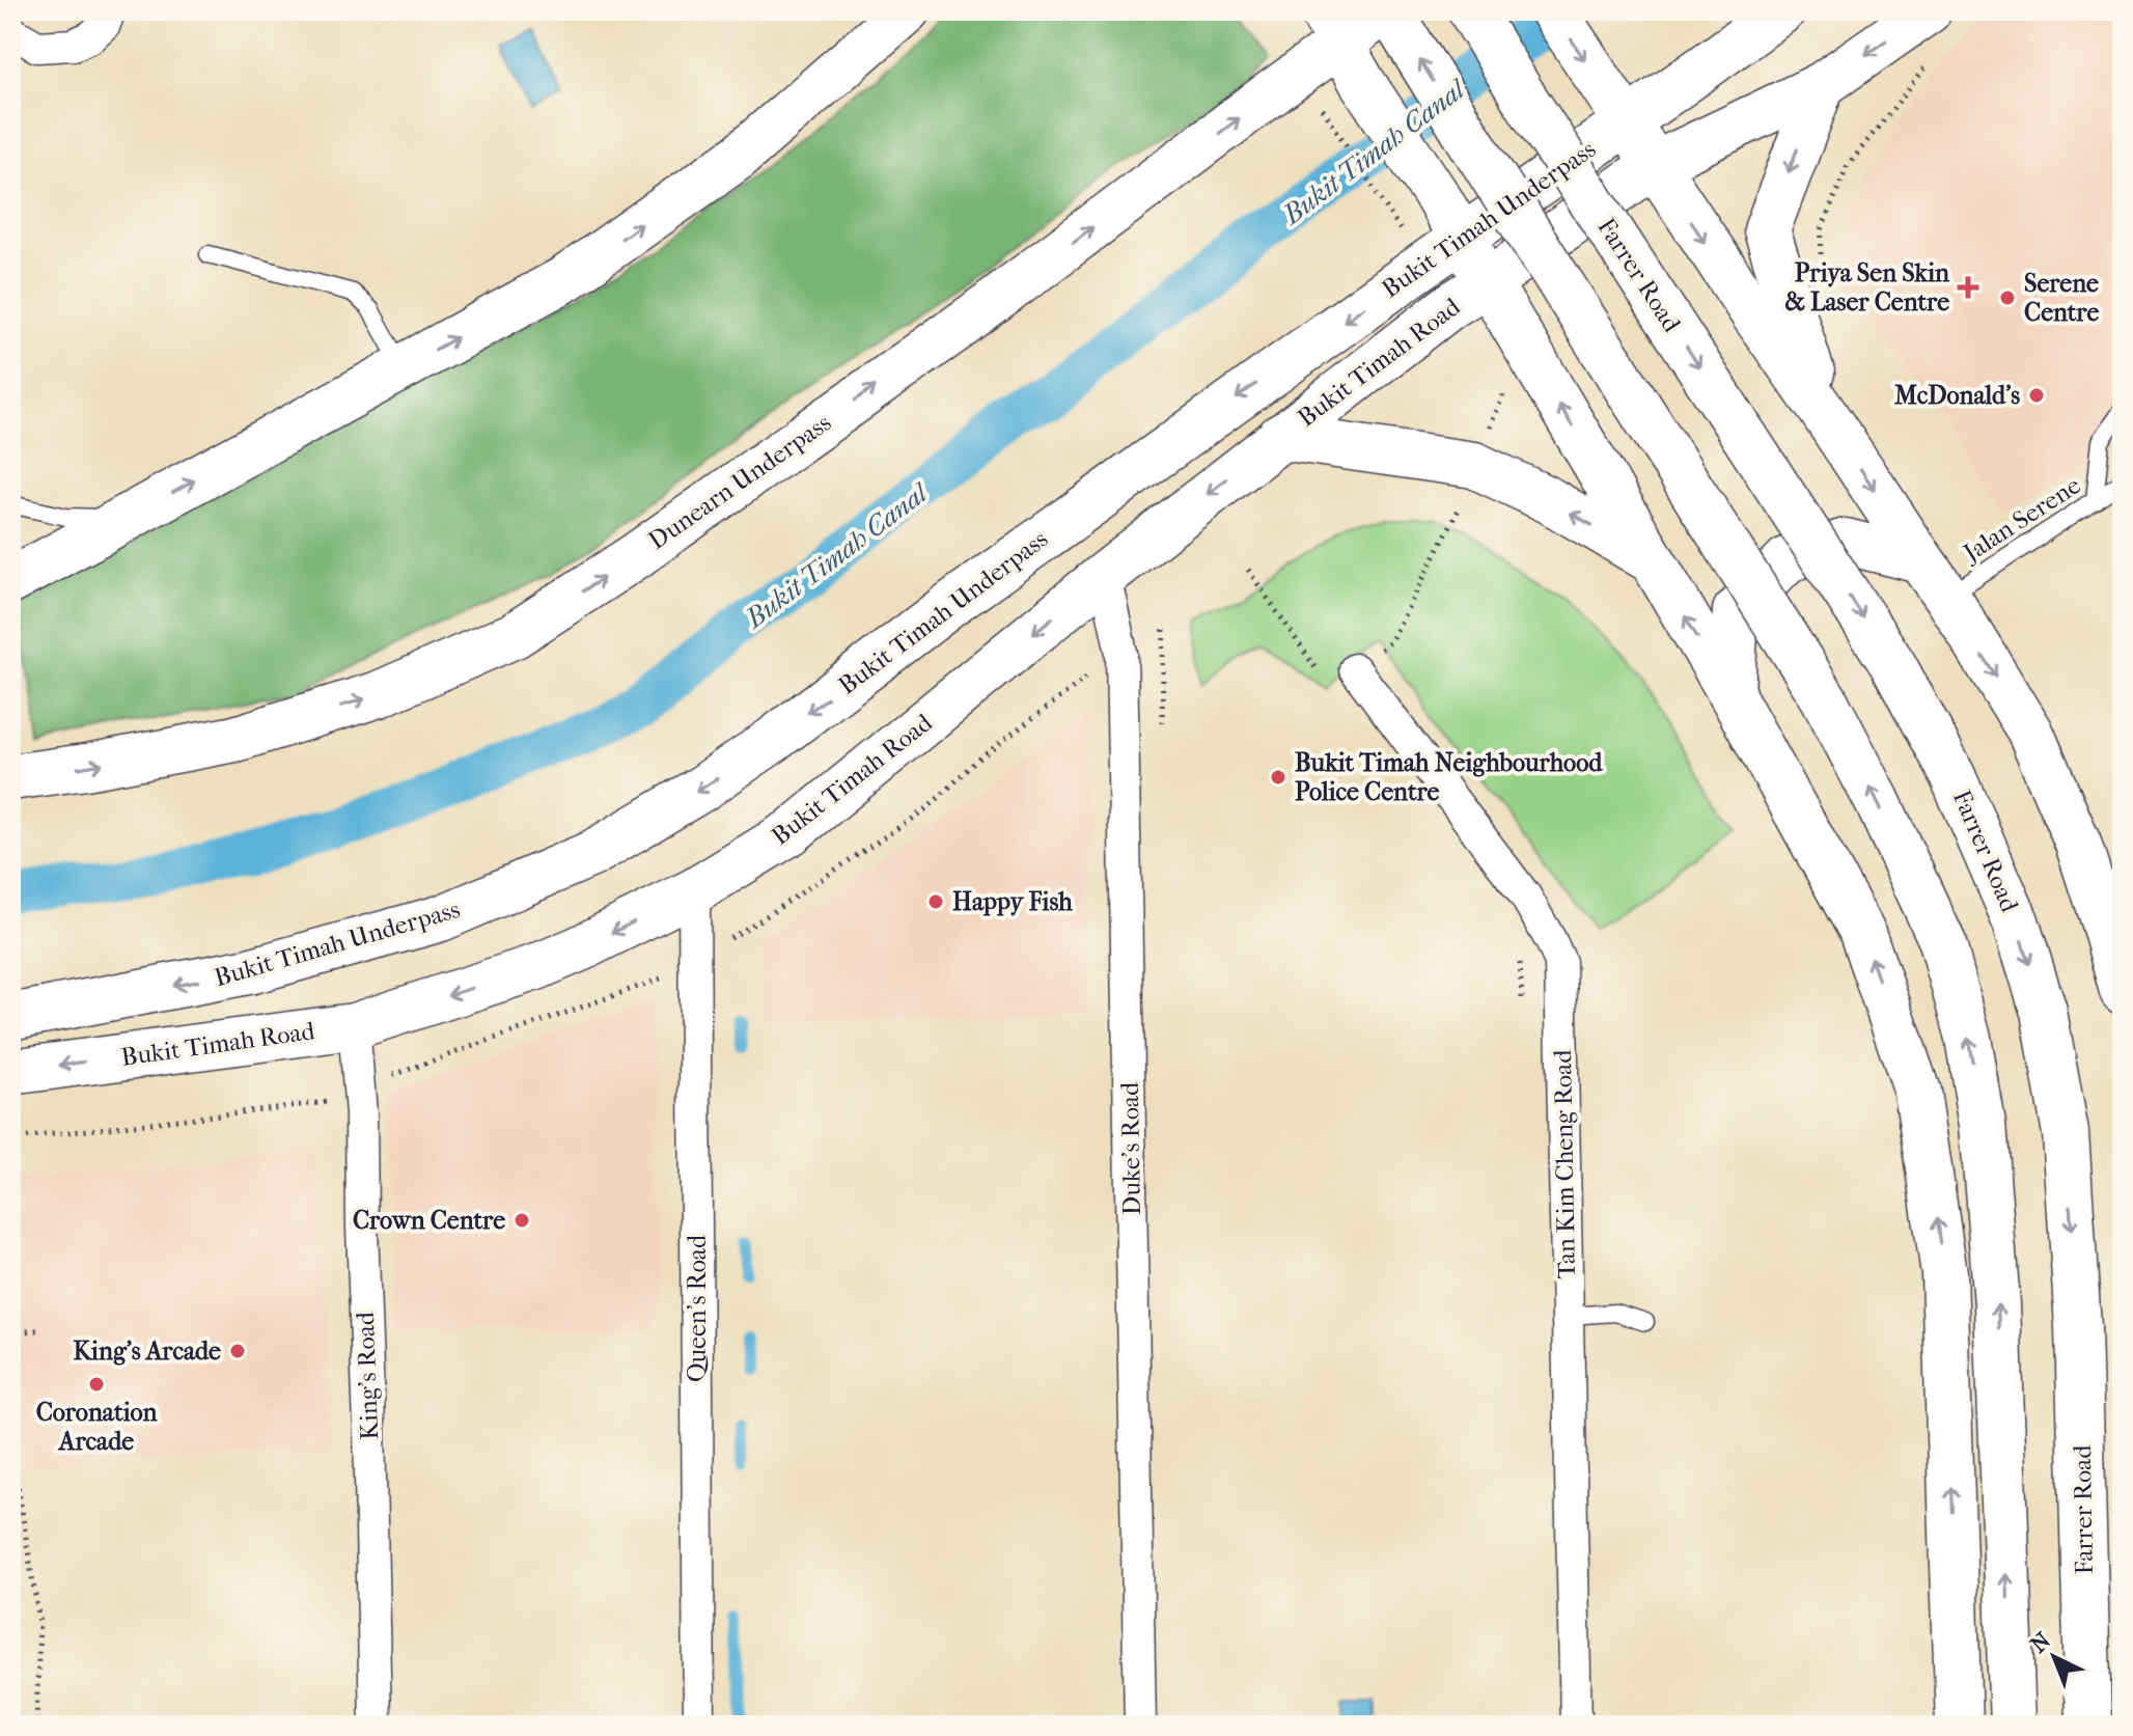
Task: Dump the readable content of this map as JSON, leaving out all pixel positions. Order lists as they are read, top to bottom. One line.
{"streets":{"highway":["Bukit Timah Underpass","Farrer Road","Bukit Timah Road","Dunearn Underpass"],"street":["Duke's Road","Tan Kim Cheng Road","Queen's Road","King's Road"],"lane":["Jalan Serene"]},"crossings":[["Bukit Timah Road","Duke's Road"],["Bukit Timah Road","Queen's Road"],["Bukit Timah Road","King's Road"]],"one_way":["Bukit Timah Underpass","Bukit Timah Road"],"water":["Bukit Timah Canal"],"places":{"health":["Priya Sen Skin & Laser Centre"],"other":["Serene Centre","McDonald's","Bukit Timah Neighbourhood Police Centre","Happy Fish","Crown Centre","King's Arcade","Coronation Arcade"]},"north":"top left"}
